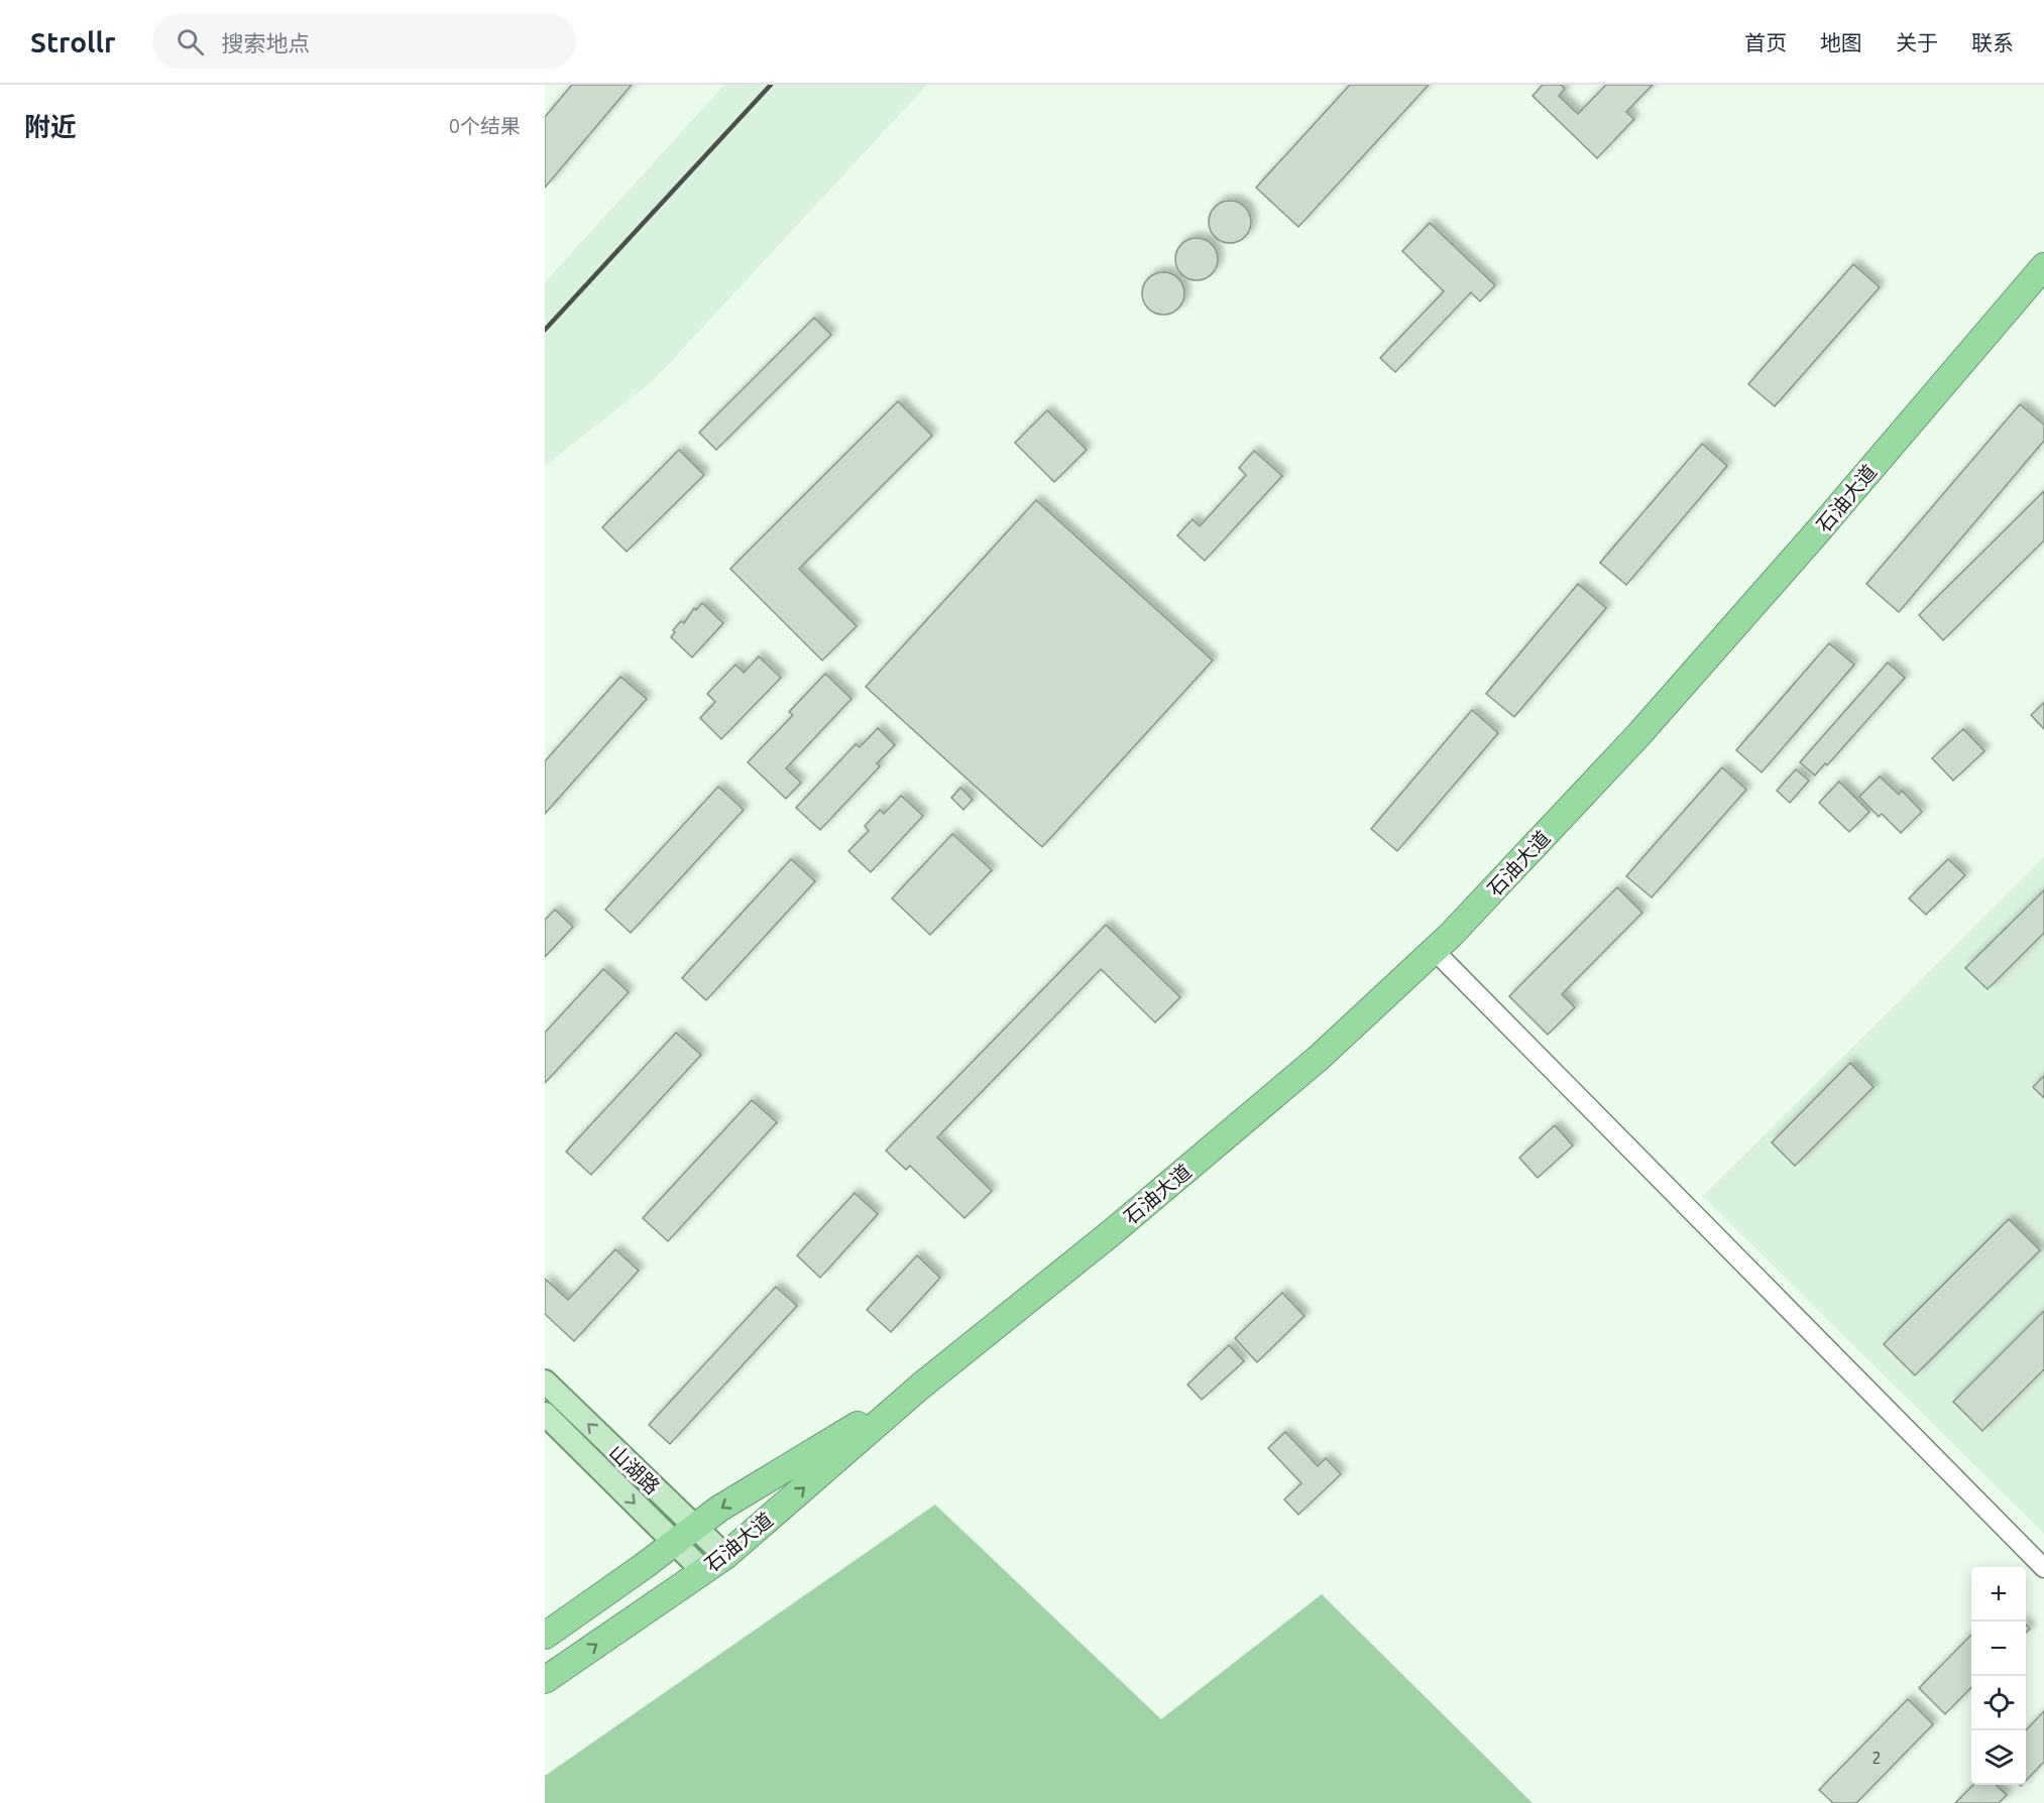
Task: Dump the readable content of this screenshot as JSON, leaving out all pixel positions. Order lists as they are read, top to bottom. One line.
{"streets":{"highway":["石油大道"],"main road":["山湖路"]},"crossings":[["石油大道","山湖路"]],"house_numbers":["2"],"page":{"header":"Strollr","search":"搜索地点","nav":["首页","地图","关于","联系"],"heading":["附近","0个结果"],"map_buttons":["+","−"]}}
